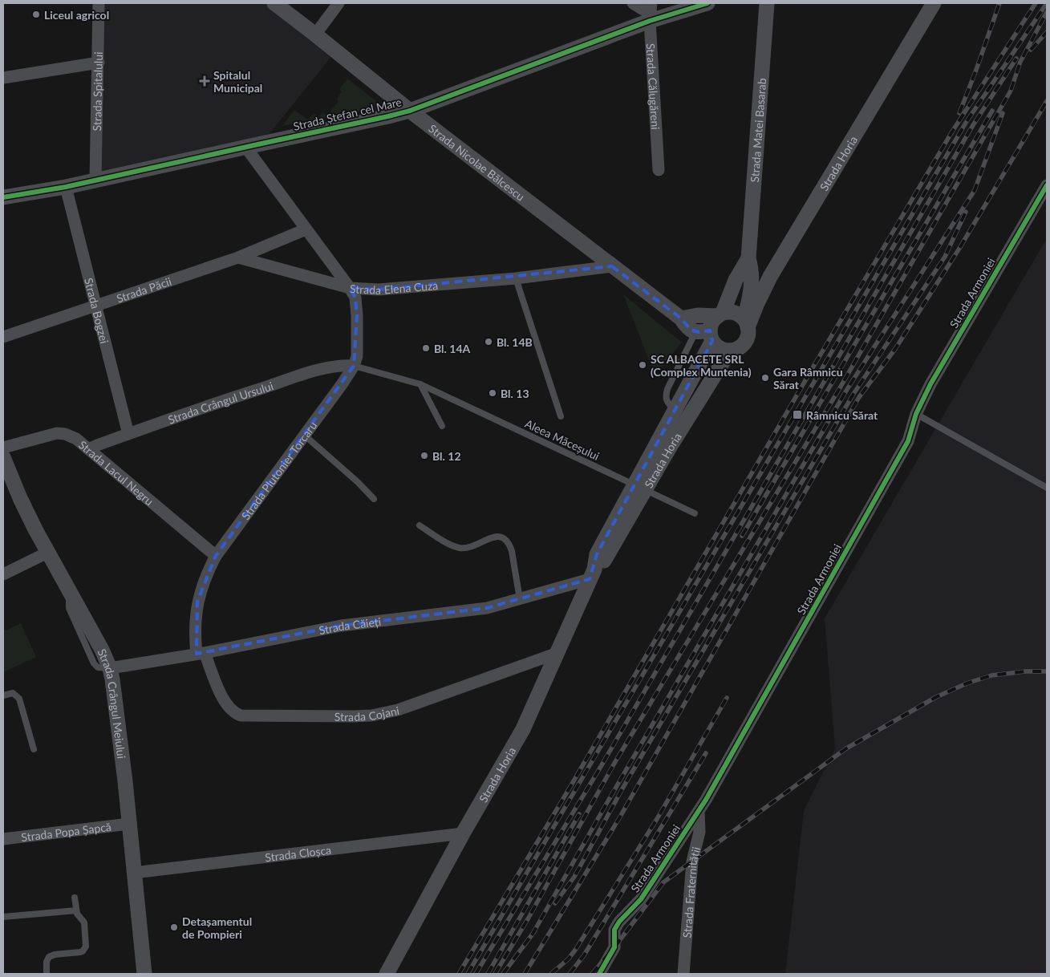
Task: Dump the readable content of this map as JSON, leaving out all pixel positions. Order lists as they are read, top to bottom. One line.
{"streets":{"street":["Strada Călugăreni","Strada Spitalului","Strada Ștefan cel Mare","Strada Matei Basarab","Strada Nicolae Bălcescu","Strada Horia","Strada Elena Cuza","Strada Păcii","Strada Armoniei","Strada Bogzei","Strada Crângul Ursului","Strada Plutonier Torcaru","Strada Lacul Negru","Strada Căieți","Strada Crângul Meiului","Strada Cojani","Strada Popa Șapcă","Strada Cloșca","Strada Fraternității"],"lane":["Aleea Măceșului"]},"crossings":[["Strada Călugăreni","Strada Ștefan cel Mare"],["Strada Spitalului","Strada Ștefan cel Mare"],["Strada Ștefan cel Mare","Strada Nicolae Bălcescu"],["Strada Ștefan cel Mare","Strada Elena Cuza"],["Strada Ștefan cel Mare","Strada Bogzei"],["Strada Matei Basarab","Strada Nicolae Bălcescu"],["Strada Matei Basarab","Strada Horia"],["Strada Nicolae Bălcescu","Strada Horia"],["Strada Nicolae Bălcescu","Strada Elena Cuza"],["Strada Horia","Strada Căieți"],["Strada Horia","Strada Cojani"],["Strada Horia","Strada Cloșca"],["Strada Elena Cuza","Strada Păcii"],["Strada Elena Cuza","Strada Plutonier Torcaru"],["Strada Păcii","Strada Bogzei"],["Strada Armoniei","Strada Fraternității"],["Strada Bogzei","Strada Crângul Ursului"],["Strada Crângul Ursului","Aleea Măceșului"],["Strada Crângul Ursului","Strada Plutonier Torcaru"],["Strada Crângul Ursului","Strada Lacul Negru"],["Aleea Măceșului","Strada Plutonier Torcaru"],["Strada Plutonier Torcaru","Strada Lacul Negru"],["Strada Plutonier Torcaru","Strada Căieți"],["Strada Plutonier Torcaru","Strada Cojani"],["Strada Căieți","Strada Crângul Meiului"],["Strada Căieți","Strada Cojani"],["Strada Crângul Meiului","Strada Popa Șapcă"],["Strada Crângul Meiului","Strada Cloșca"]],"places":{"other":["Liceul agricol","Bl. 14B","Bl. 14A","SC ALBACETE SRL (Complex Muntenia)","Gara Râmnicu Sărat","Bl. 13","Bl. 12","Detașamentul de Pompieri"],"health":["Spitalul Municipal"],"transit":["Râmnicu Sărat"]}}
